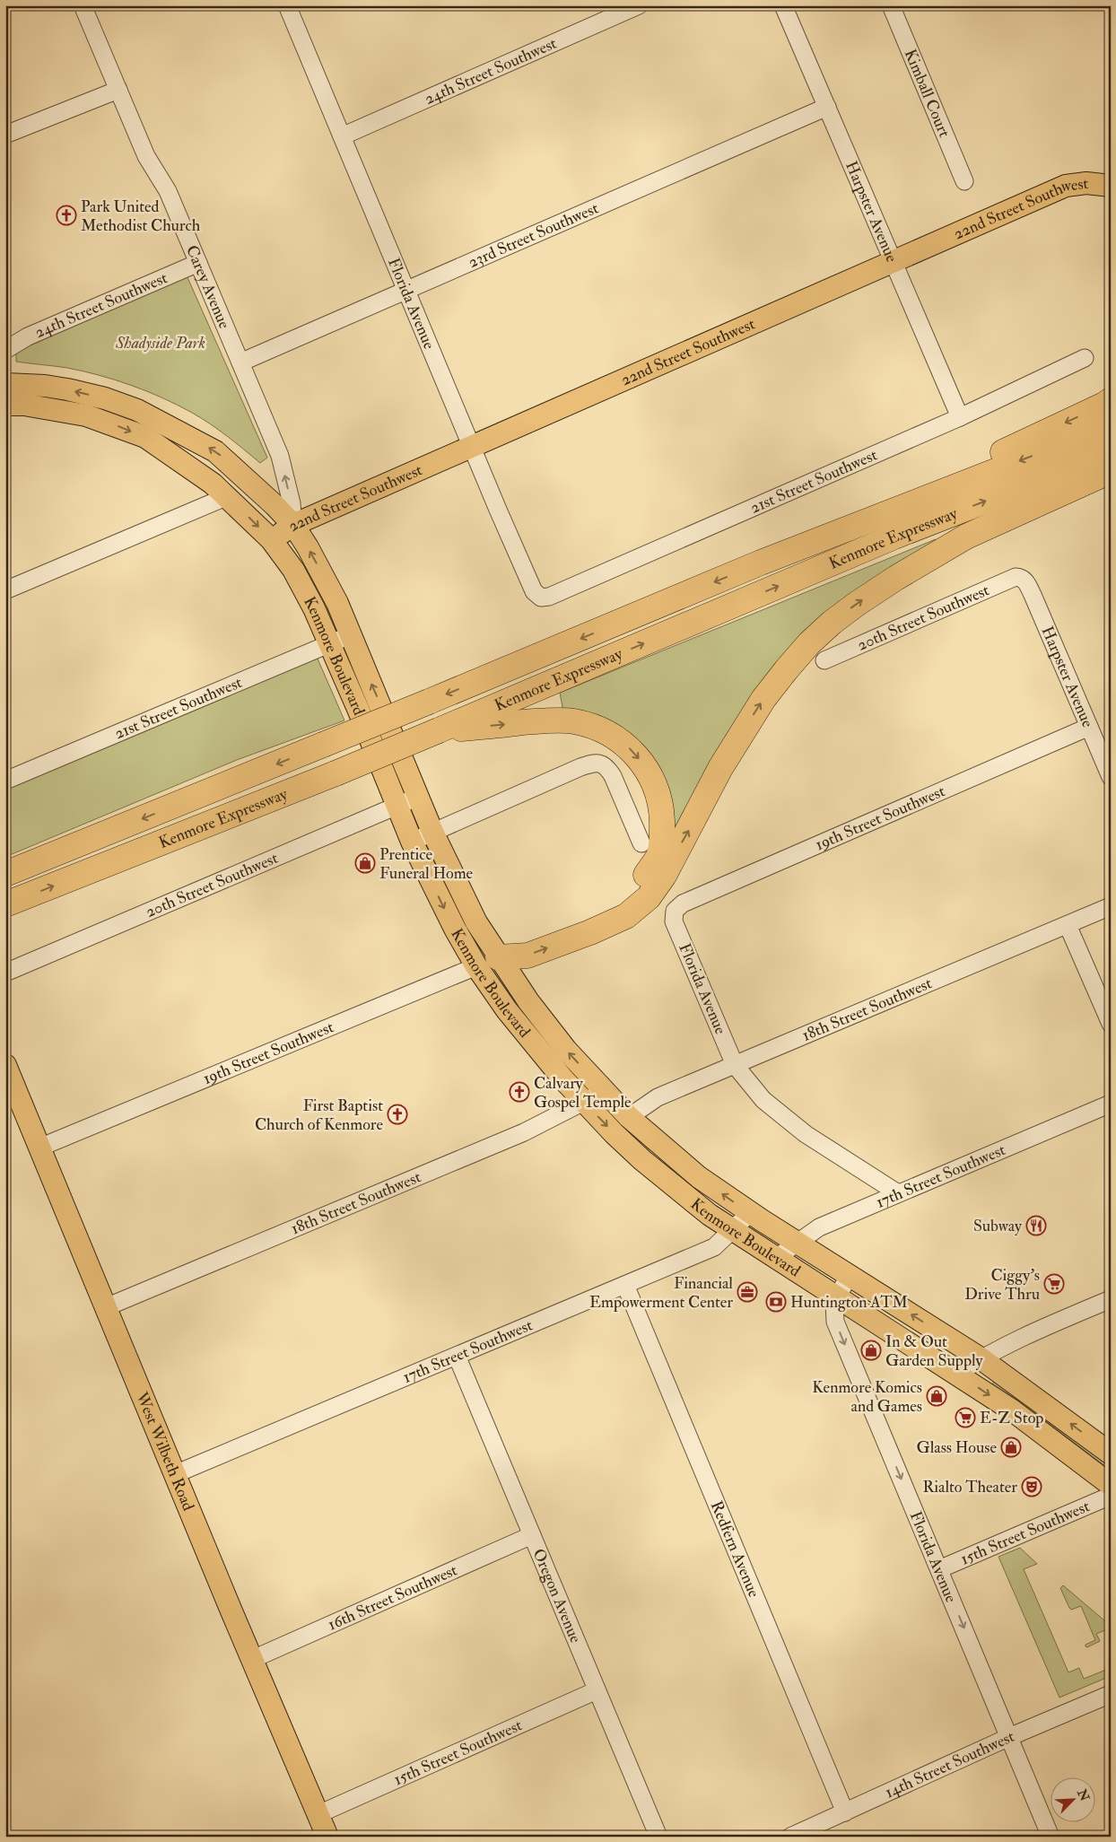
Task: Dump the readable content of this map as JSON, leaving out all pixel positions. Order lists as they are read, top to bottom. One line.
{"streets":{"highway":["Kenmore Expressway"],"main road":["22nd Street Southwest","Kenmore Boulevard","West Wilbeth Road"],"street":["24th Street Southwest","Kimball Court","Harpster Avenue","23rd Street Southwest","Carey Avenue","Florida Avenue","21st Street Southwest","20th Street Southwest","19th Street Southwest","18th Street Southwest","17th Street Southwest","15th Street Southwest","Redfern Avenue","Oregon Avenue","16th Street Southwest","14th Street Southwest"]},"crossings":[["24th Street Southwest","Carey Avenue"],["24th Street Southwest","Florida Avenue"],["22nd Street Southwest","Harpster Avenue"],["22nd Street Southwest","Carey Avenue"],["22nd Street Southwest","Florida Avenue"],["22nd Street Southwest","Kenmore Boulevard"],["Harpster Avenue","23rd Street Southwest"],["Harpster Avenue","21st Street Southwest"],["Harpster Avenue","20th Street Southwest"],["Harpster Avenue","19th Street Southwest"],["23rd Street Southwest","Carey Avenue"],["23rd Street Southwest","Florida Avenue"],["Carey Avenue","Kenmore Boulevard"],["Florida Avenue","21st Street Southwest"],["Florida Avenue","Kenmore Boulevard"],["Florida Avenue","19th Street Southwest"],["Florida Avenue","18th Street Southwest"],["Florida Avenue","17th Street Southwest"],["Florida Avenue","15th Street Southwest"],["Florida Avenue","14th Street Southwest"],["21st Street Southwest","Kenmore Boulevard"],["20th Street Southwest","Kenmore Boulevard"],["Kenmore Boulevard","19th Street Southwest"],["Kenmore Boulevard","18th Street Southwest"],["Kenmore Boulevard","17th Street Southwest"],["19th Street Southwest","West Wilbeth Road"],["18th Street Southwest","West Wilbeth Road"],["17th Street Southwest","West Wilbeth Road"],["17th Street Southwest","Redfern Avenue"],["17th Street Southwest","Oregon Avenue"],["West Wilbeth Road","15th Street Southwest"],["West Wilbeth Road","16th Street Southwest"],["15th Street Southwest","Oregon Avenue"],["Redfern Avenue","14th Street Southwest"],["Oregon Avenue","16th Street Southwest"]],"parks":["Shadyside Park"],"places":{"church":["Park United Methodist Church","Calvary Gospel Temple","First Baptist Church of Kenmore"],"shop":["Prentice Funeral Home","In & Out Garden Supply","Kenmore Komics and Games","Glass House"],"restaurant":["Subway"],"supermarket":["Ciggy's Drive Thru","E-Z Stop"],"office":["Financial Empowerment Center"],"bank":["Huntington ATM"],"theatre":["Rialto Theater"]},"north":"top right"}
